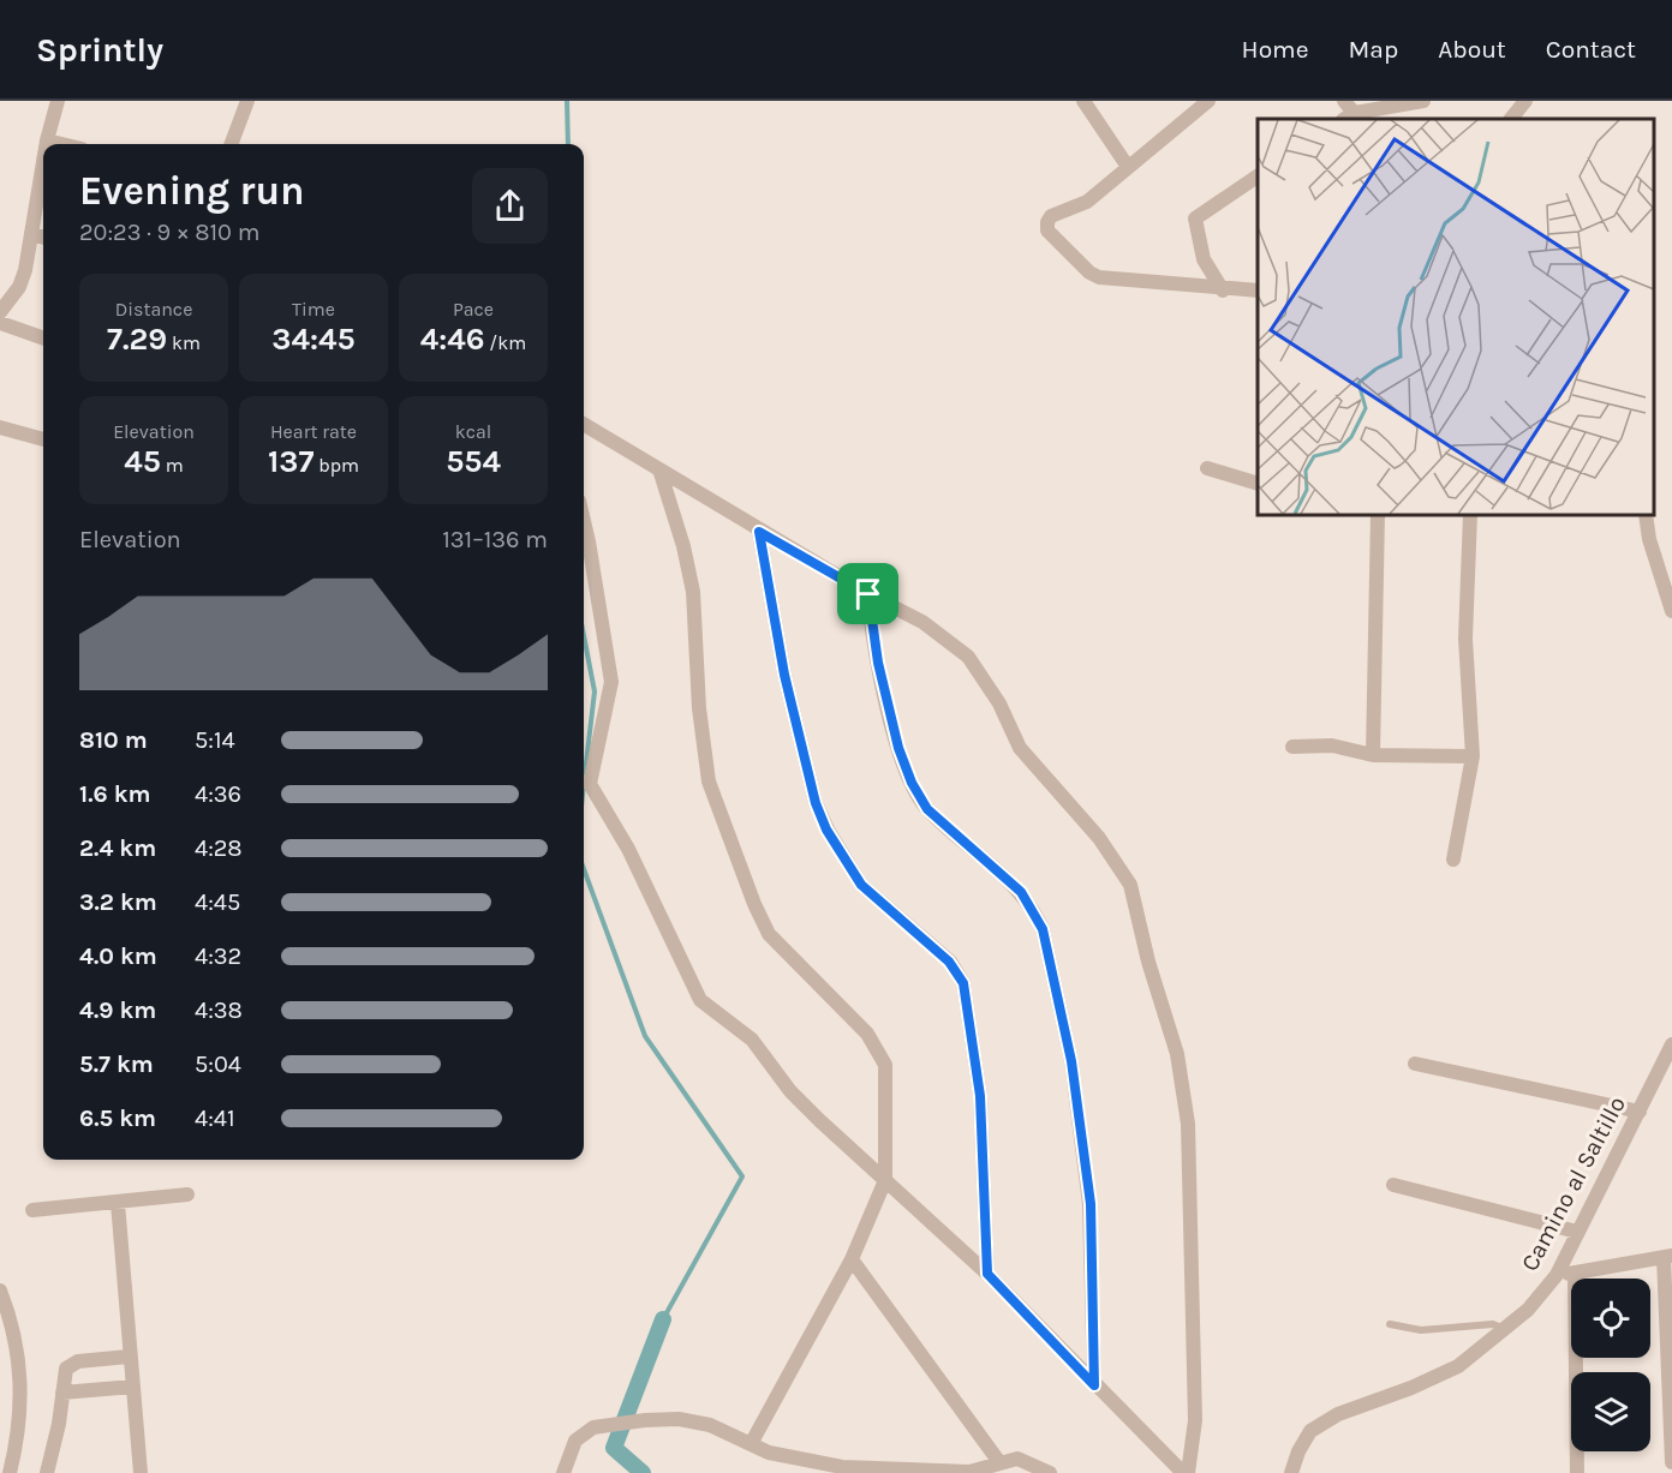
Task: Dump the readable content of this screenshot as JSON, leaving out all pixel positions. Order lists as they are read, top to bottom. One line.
{"streets":{"street":["Camino al Saltillo"]},"page":{"header":"Sprintly","nav":["Home","Map","About","Contact"],"heading":["Evening run","20:23 · 9 × 810 m"],"stats":[["Distance","7.29 km"],["Time","34:45"],["Pace","4:46 /km"],["Elevation","45 m"],["Heart rate","137 bpm"],["kcal","554"]],"chart":["Elevation","131–136 m"],"list":[{"name":"810 m","note":"5:14"},{"name":"1.6 km","note":"4:36"},{"name":"2.4 km","note":"4:28"},{"name":"3.2 km","note":"4:45"},{"name":"4.0 km","note":"4:32"},{"name":"4.9 km","note":"4:38"},{"name":"5.7 km","note":"5:04"},{"name":"6.5 km","note":"4:41"}]}}
